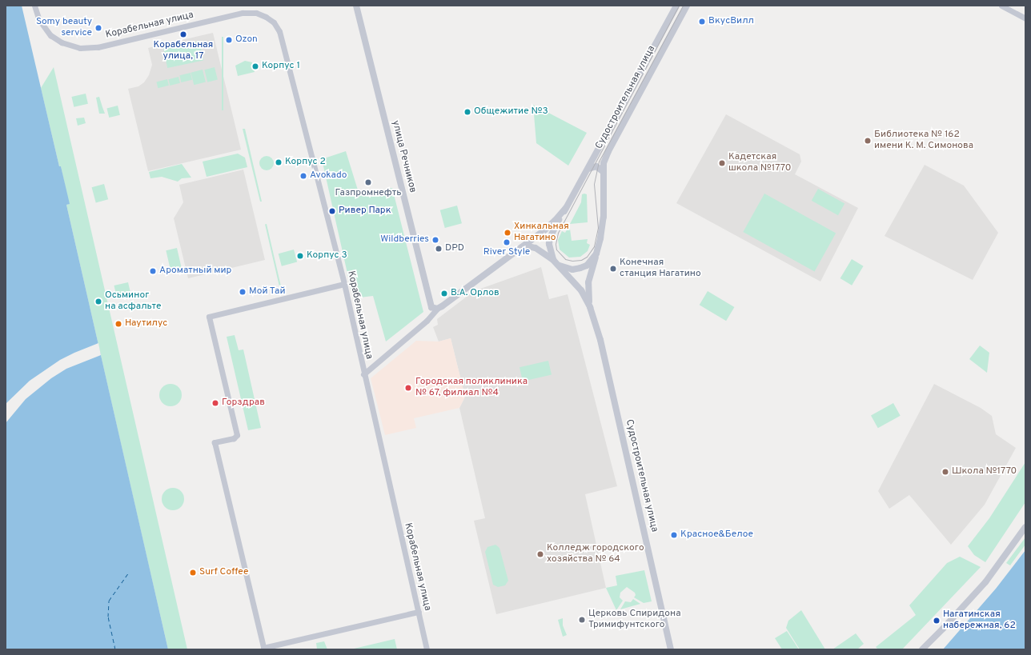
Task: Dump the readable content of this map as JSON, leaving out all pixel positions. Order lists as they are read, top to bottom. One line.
{"streets":{"street":["Корабельная улица","Судостроительная улица","улица Речников"]},"places":["ВкусВилл","Somy beauty service","Корабельная улица, 17","Ozon","Корпус 1","Общежитие №3","Библиотека № 162 имени К. М. Симонова","Корпус 2","Кадетская школа №1770","Avokado","Газпромнефть","Ривер Парк","Хинкальная Нагатино","Wildberries","River Style","DPD","Корпус 3","Конечная станция Нагатино","Ароматный мир","Мой Тай","В.А. Орлов","Осьминог на асфальте","Наутилус","Городская поликлиника № 67, филиал №4","Горздрав","Школа №1770","Красное&Белое","Колледж городского хозяйства № 64","Surf Coffee","Церковь Спиридона Тримифунтского","Нагатинская набережная, 62"]}
